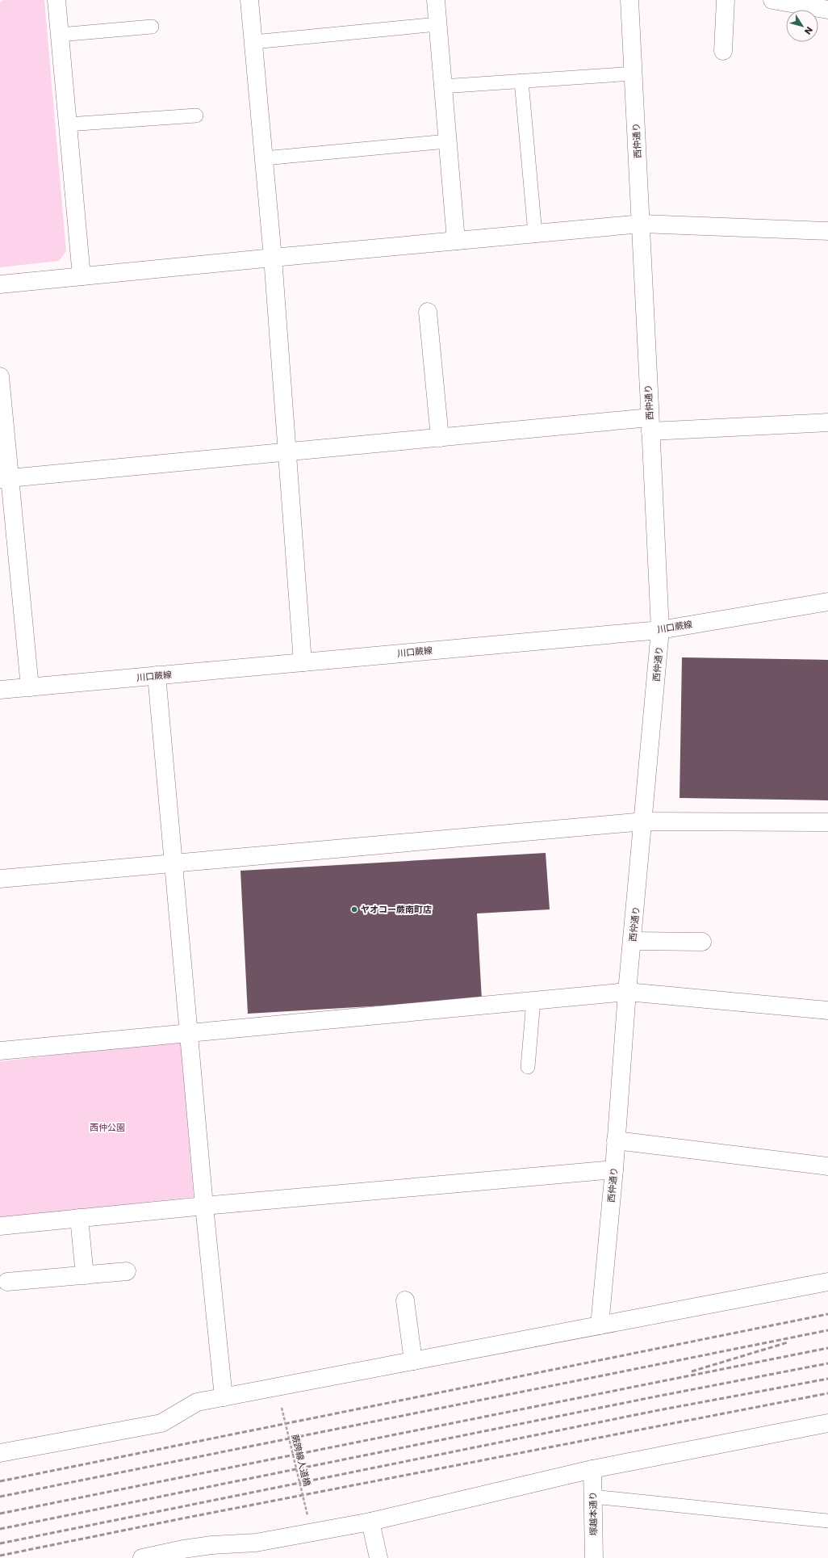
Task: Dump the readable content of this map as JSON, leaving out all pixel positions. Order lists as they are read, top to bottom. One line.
{"streets":{"street":["西仲通り","川口蕨線","塚越本通り"],"path":["蕨跨線人道橋"]},"crossings":[["西仲通り","川口蕨線"]],"parks":["西仲公園"],"places":["ヤオコー蕨南町店"],"north":"bottom right"}
